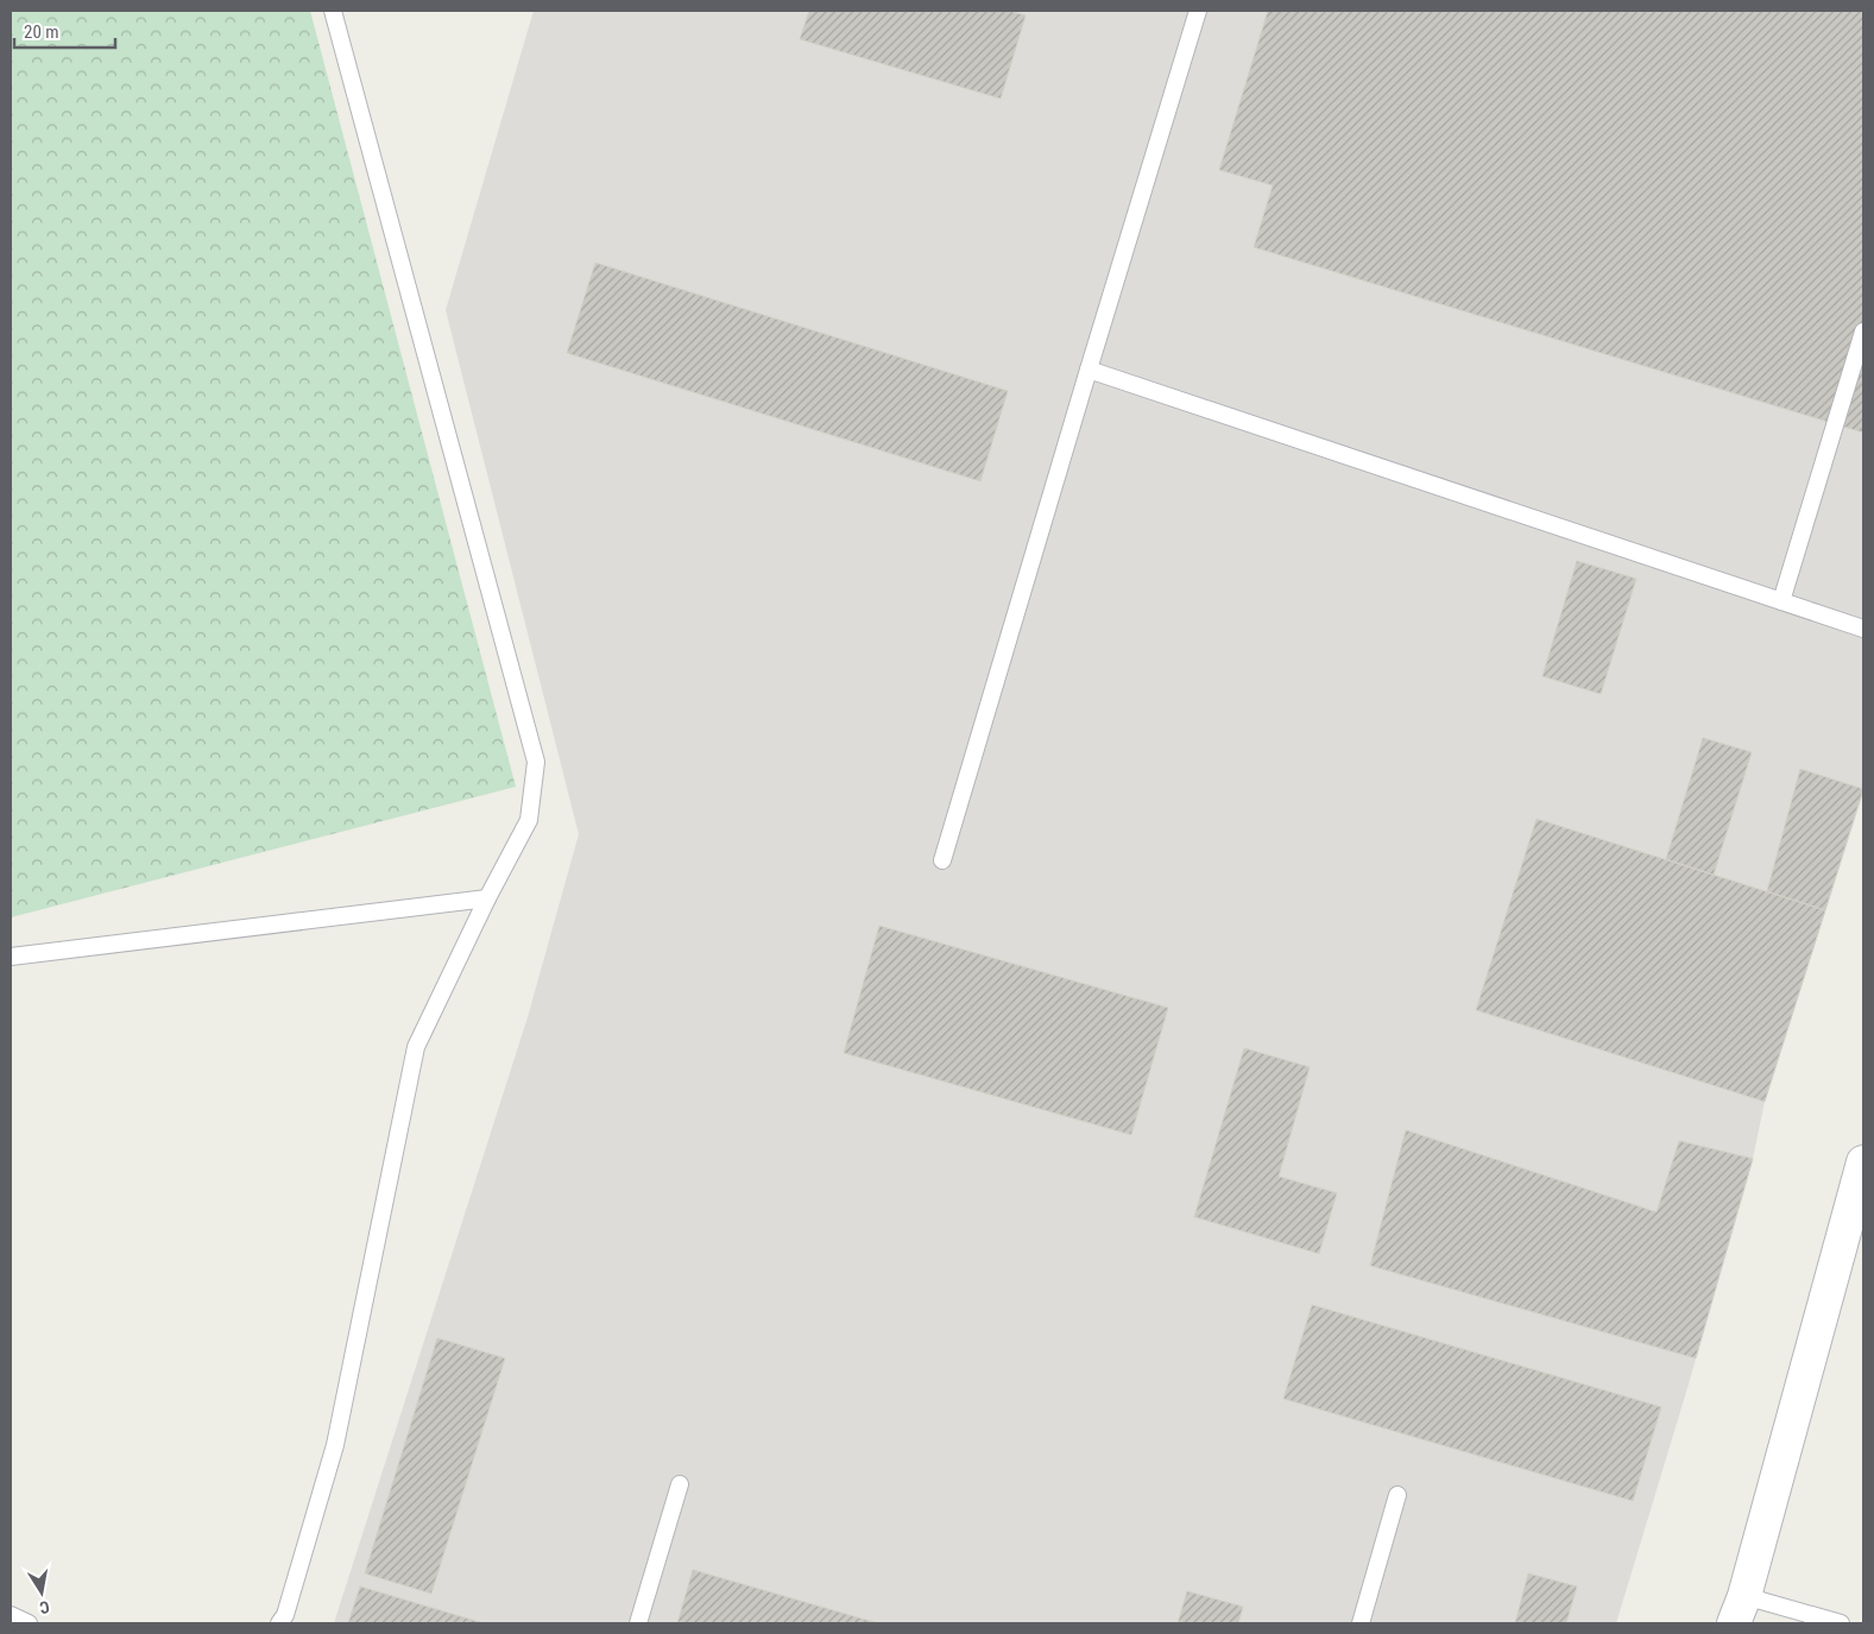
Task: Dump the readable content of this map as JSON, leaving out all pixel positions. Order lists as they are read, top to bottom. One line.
{"scale_bar":"20 m","north":"bottom"}
